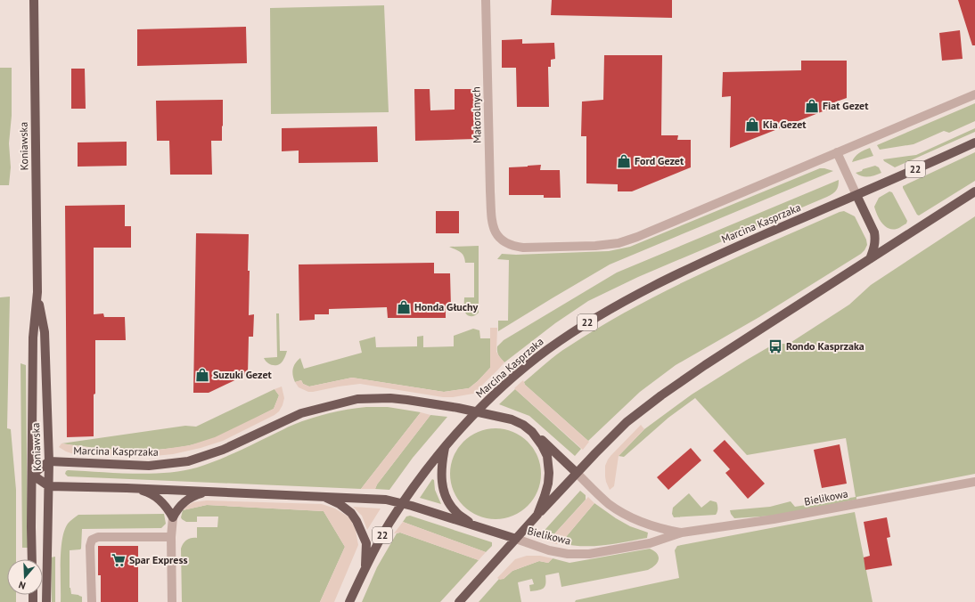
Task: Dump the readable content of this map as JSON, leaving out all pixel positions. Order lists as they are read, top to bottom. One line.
{"streets":{"main road":["Koniawska","22","Marcina Kasprzaka"],"street":["Małorolnych","Bielikowa"]},"crossings":[["Koniawska","Marcina Kasprzaka"],["22","Marcina Kasprzaka"],["22","Bielikowa"],["Marcina Kasprzaka","Bielikowa"]],"places":{"shop":["Fiat Gezet","Kia Gezet","Ford Gezet","Honda Głuchy","Suzuki Gezet"],"bus stop":["Rondo Kasprzaka"],"supermarket":["Spar Express"]},"north":"bottom"}
